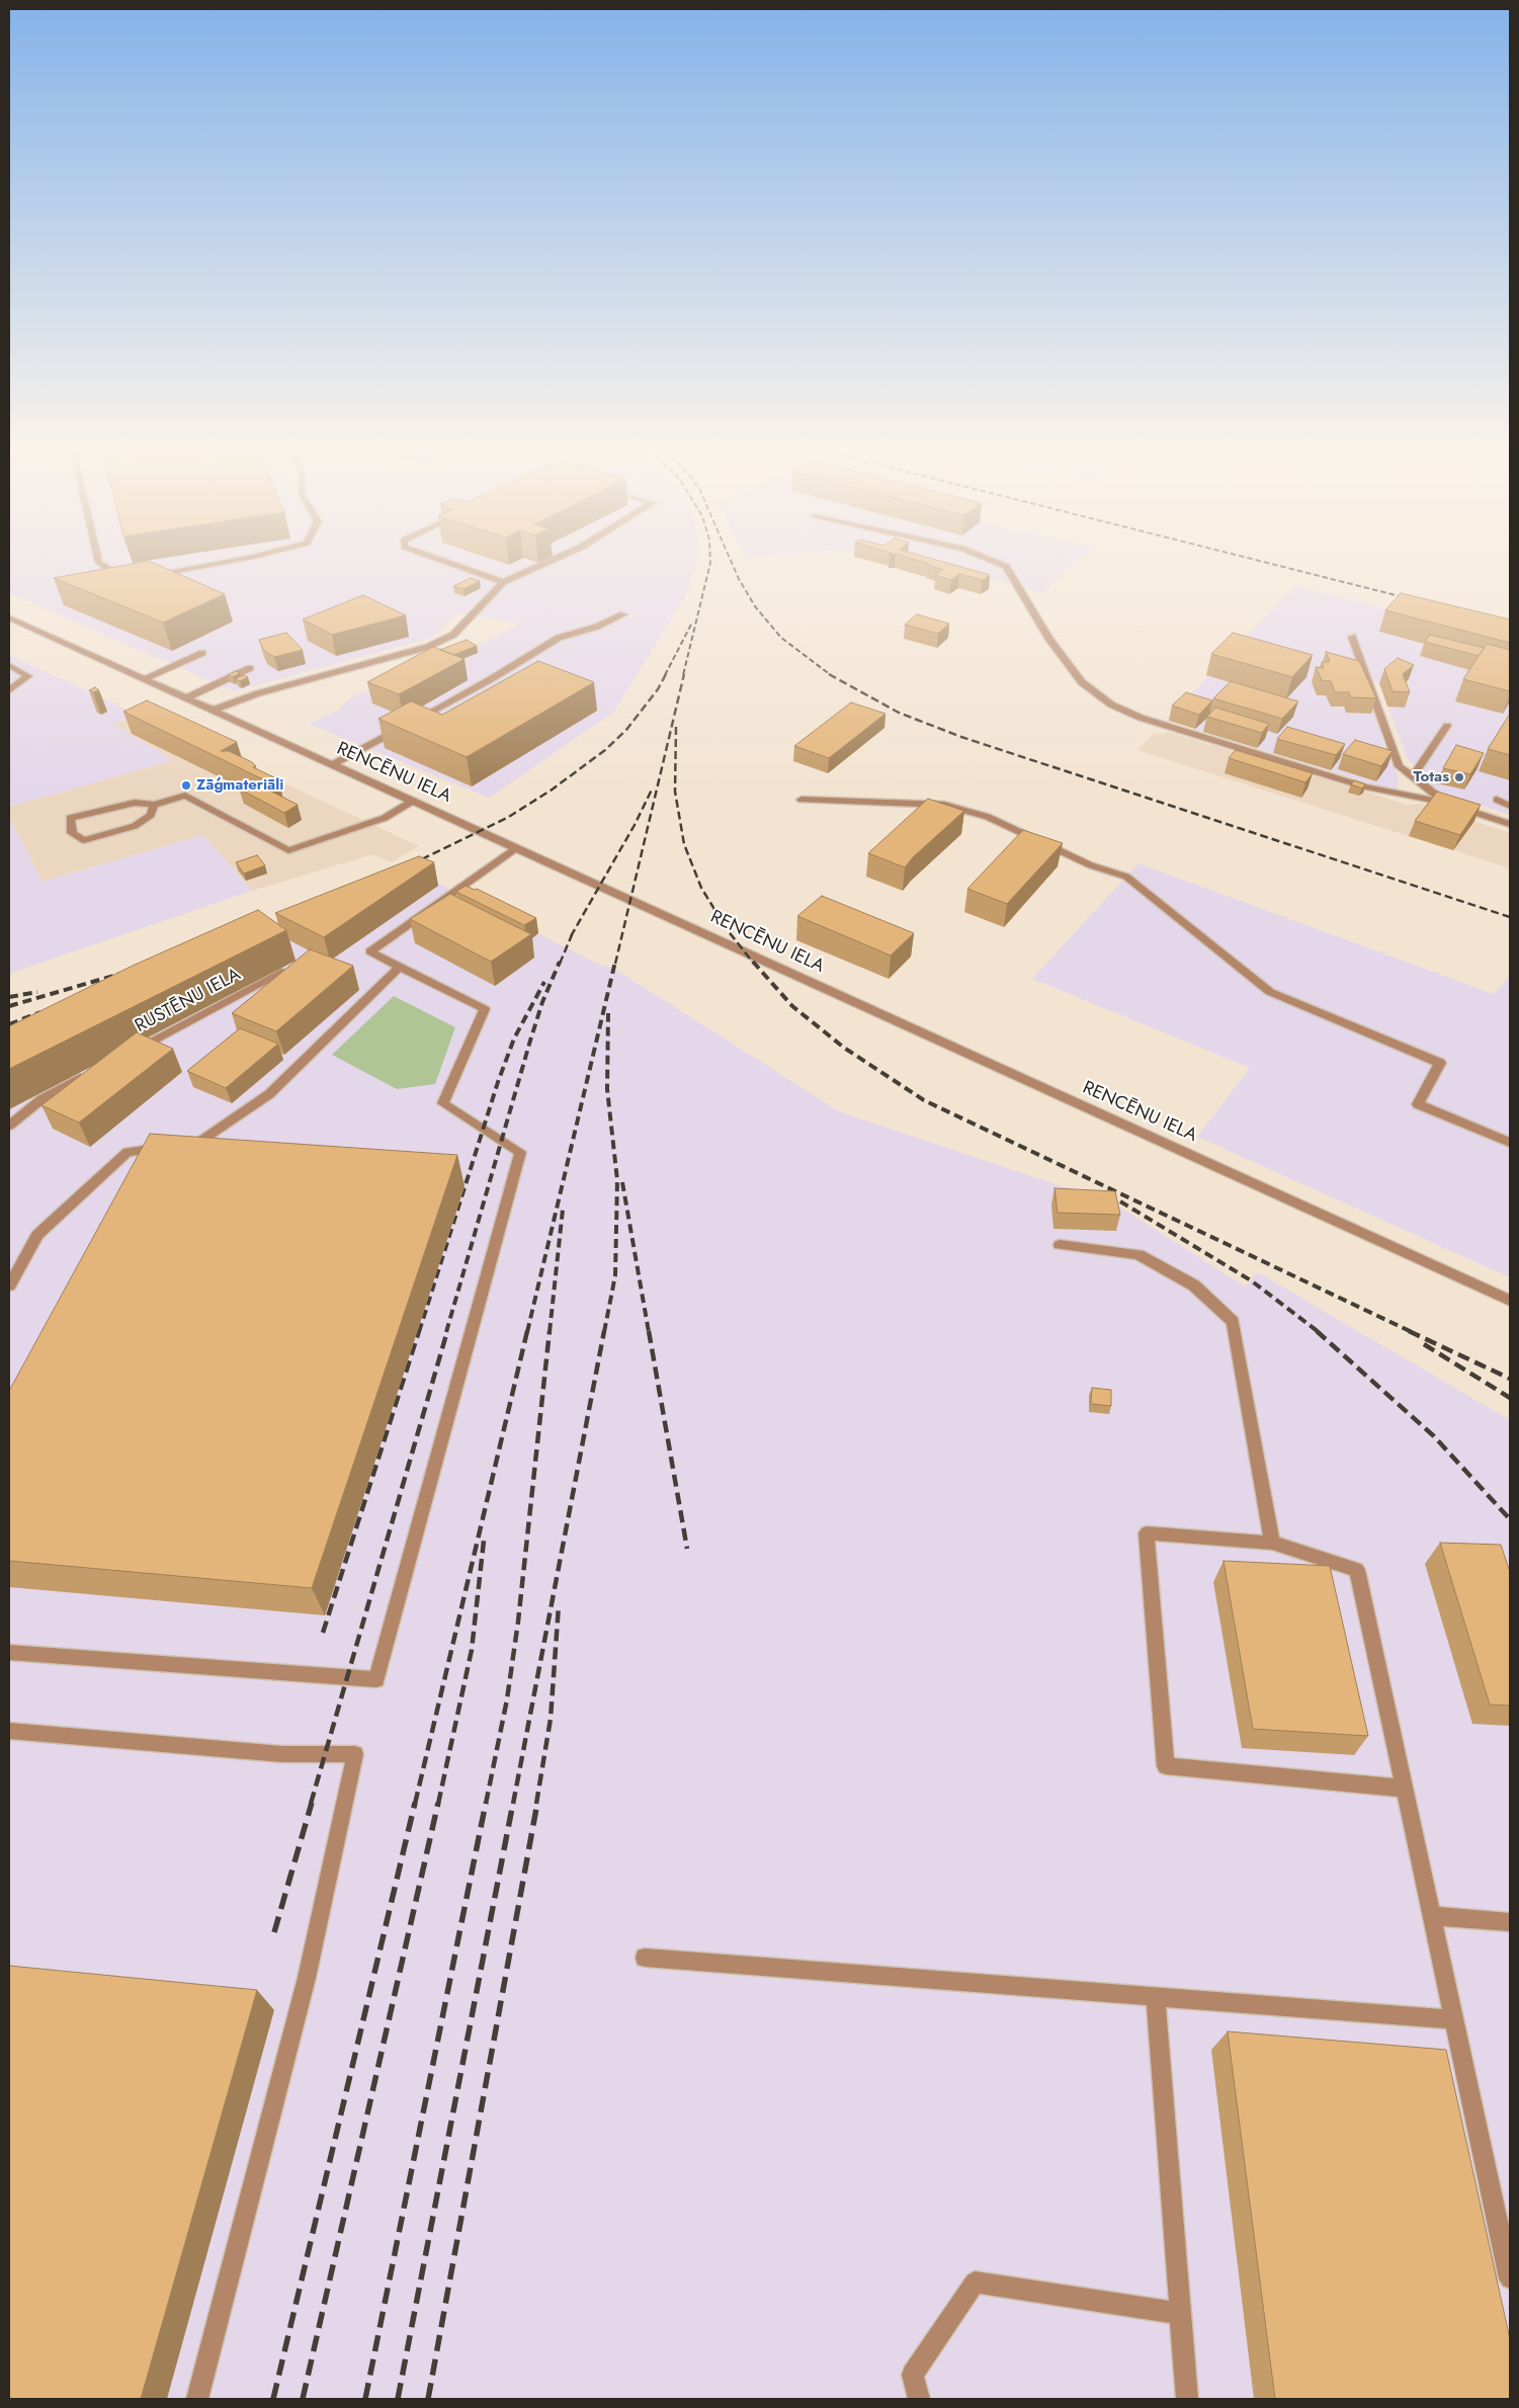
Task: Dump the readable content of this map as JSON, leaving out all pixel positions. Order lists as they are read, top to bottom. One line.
{"streets":{"street":["RENCĒNU IELA","RUSTĒNU IELA"]},"places":["Totas","Zāģmateriāli"]}
